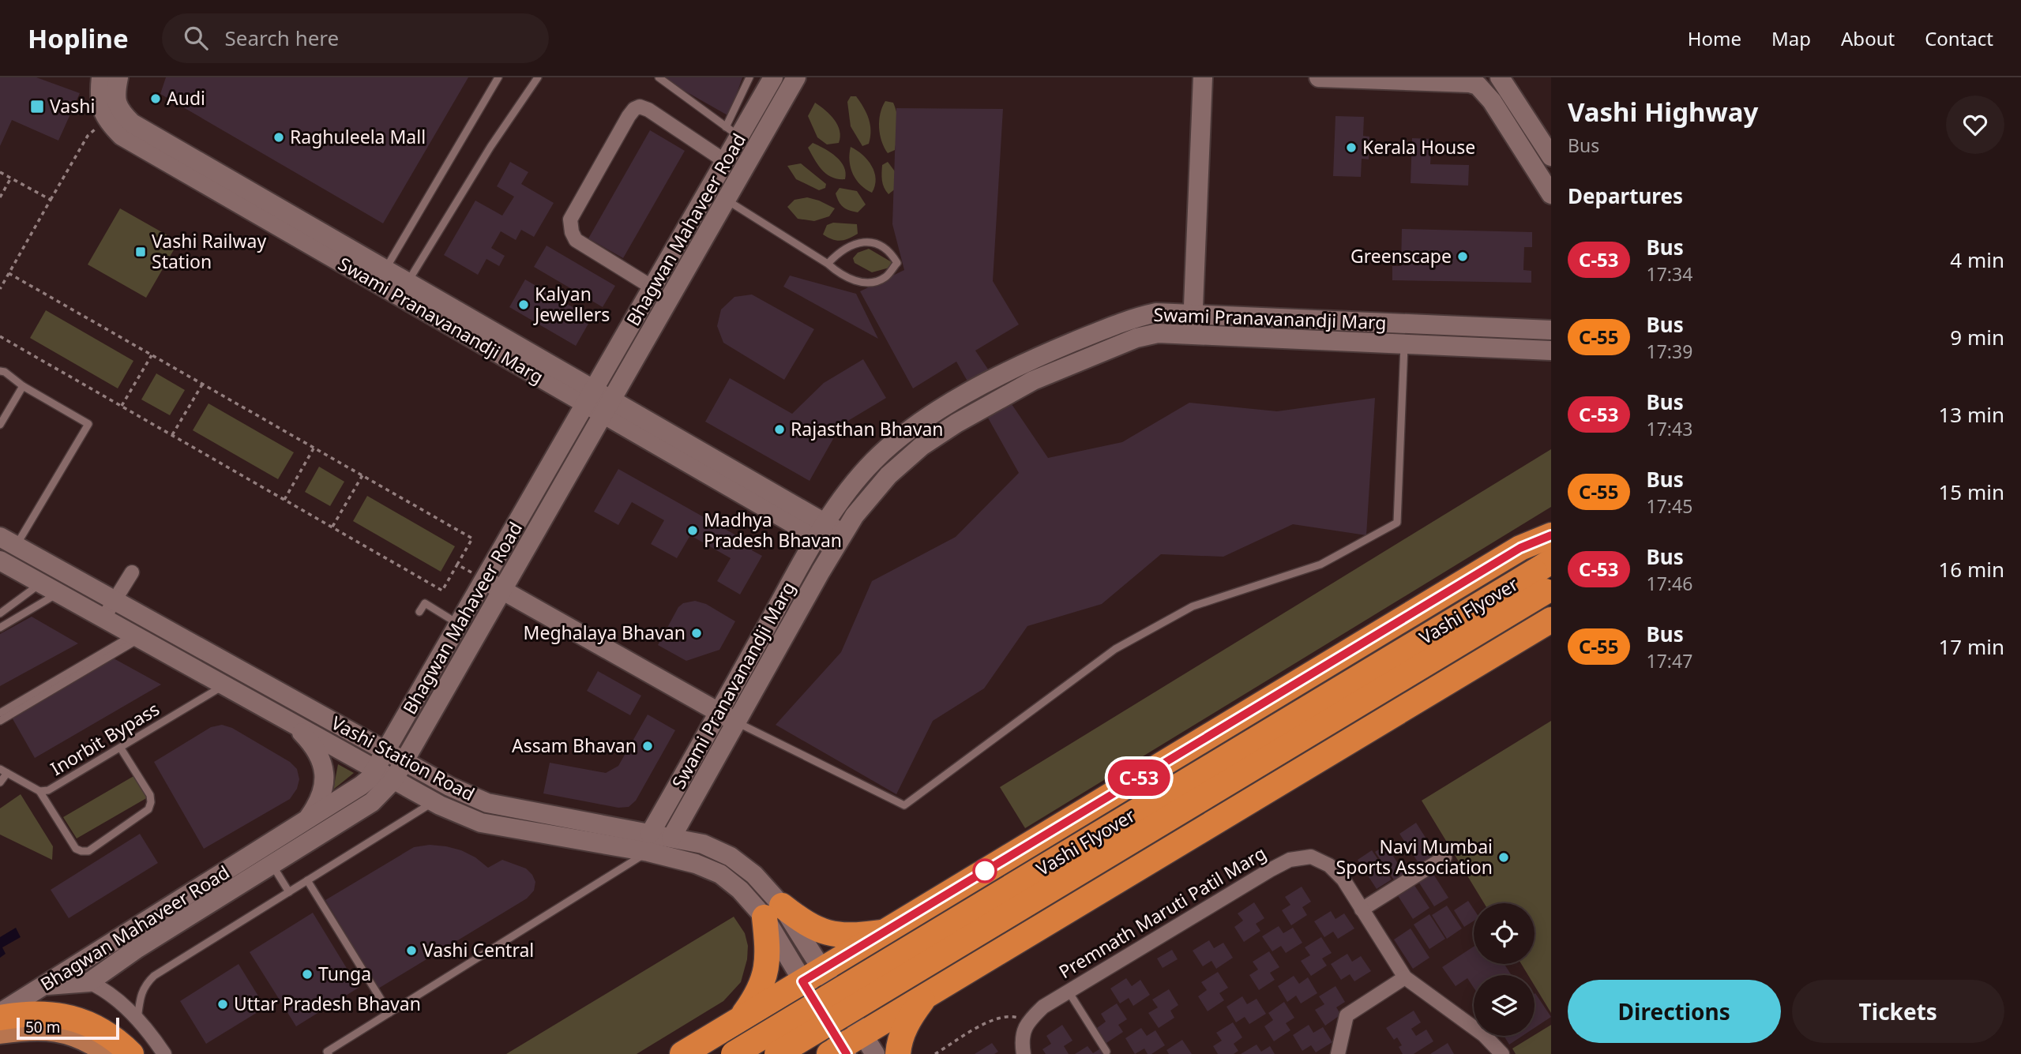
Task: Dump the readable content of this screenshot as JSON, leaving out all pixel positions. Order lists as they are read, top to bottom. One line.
{"streets":{"highway":["Vashi Flyover"],"street":["Bhagwan Mahaveer Road","Swami Pranavanandji Marg","Vashi Station Road","Premnath Maruti Patil Marg"],"lane":["Inorbit Bypass"]},"crossings":[["Bhagwan Mahaveer Road","Swami Pranavanandji Marg"],["Bhagwan Mahaveer Road","Vashi Station Road"],["Swami Pranavanandji Marg","Vashi Station Road"],["Inorbit Bypass","Vashi Station Road"]],"places":{"other":["Audi","Raghuleela Mall","Kerala House","Greenscape","Kalyan Jewellers","Rajasthan Bhavan","Madhya Pradesh Bhavan","Meghalaya Bhavan","Assam Bhavan","Navi Mumbai Sports Association","Vashi Central","Tunga","Uttar Pradesh Bhavan"],"transit":["Vashi","Vashi Railway Station"]},"lines":["bus line C-53"],"scale_bar":"50 m","page":{"header":"Hopline","search":"Search here","nav":["Home","Map","About","Contact"],"on_map":"C-53","heading":[["Vashi Highway","Bus"],"Departures"],"list":[{"mark":"C-53","name":"Bus","note":"17:34","value":"4 min"},{"mark":"C-55","name":"Bus","note":"17:39","value":"9 min"},{"mark":"C-53","name":"Bus","note":"17:43","value":"13 min"},{"mark":"C-55","name":"Bus","note":"17:45","value":"15 min"},{"mark":"C-53","name":"Bus","note":"17:46","value":"16 min"},{"mark":"C-55","name":"Bus","note":"17:47","value":"17 min"}],"buttons":["Directions","Tickets"],"scale":"50 m"}}
